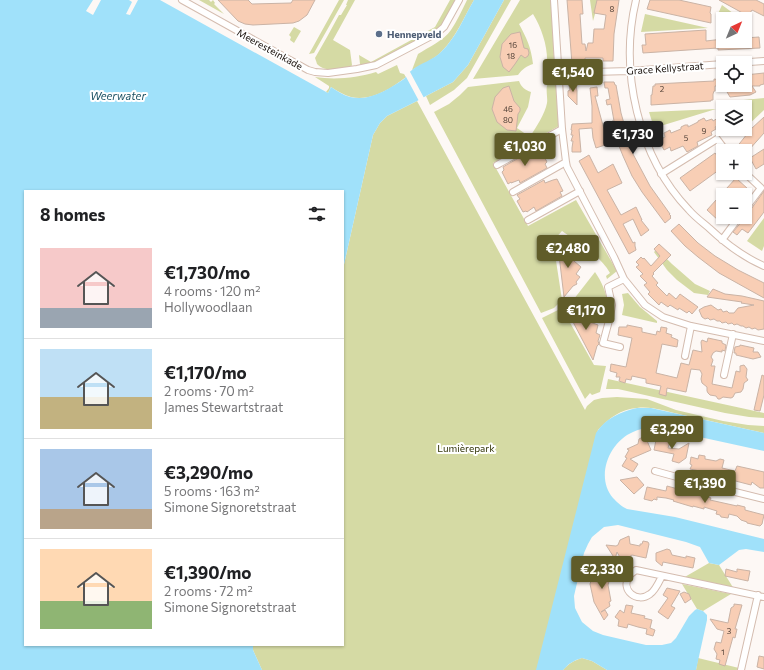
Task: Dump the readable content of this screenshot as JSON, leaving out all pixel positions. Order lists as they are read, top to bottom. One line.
{"streets":{"street":["Meeresteinkade","Grace Kellystraat"]},"water":["Weerwater"],"parks":["Lumièrepark"],"places":["Hennepveld"],"house_numbers":["8","16","18","2","46","80","9","5","3","1"],"north":"top right","page":{"map_buttons":["+","−"],"price":["€1,540","€1,730","€1,030","€2,480","€1,170","€3,290","€1,390","€2,330"],"heading":"8 homes","list":[{"name":"€1,730/mo","note":"4 rooms · 120 m² · Hollywoodlaan"},{"name":"€1,170/mo","note":"2 rooms · 70 m² · James Stewartstraat"},{"name":"€3,290/mo","note":"5 rooms · 163 m² · Simone Signoretstraat"},{"name":"€1,390/mo","note":"2 rooms · 72 m² · Simone Signoretstraat"}]}}
